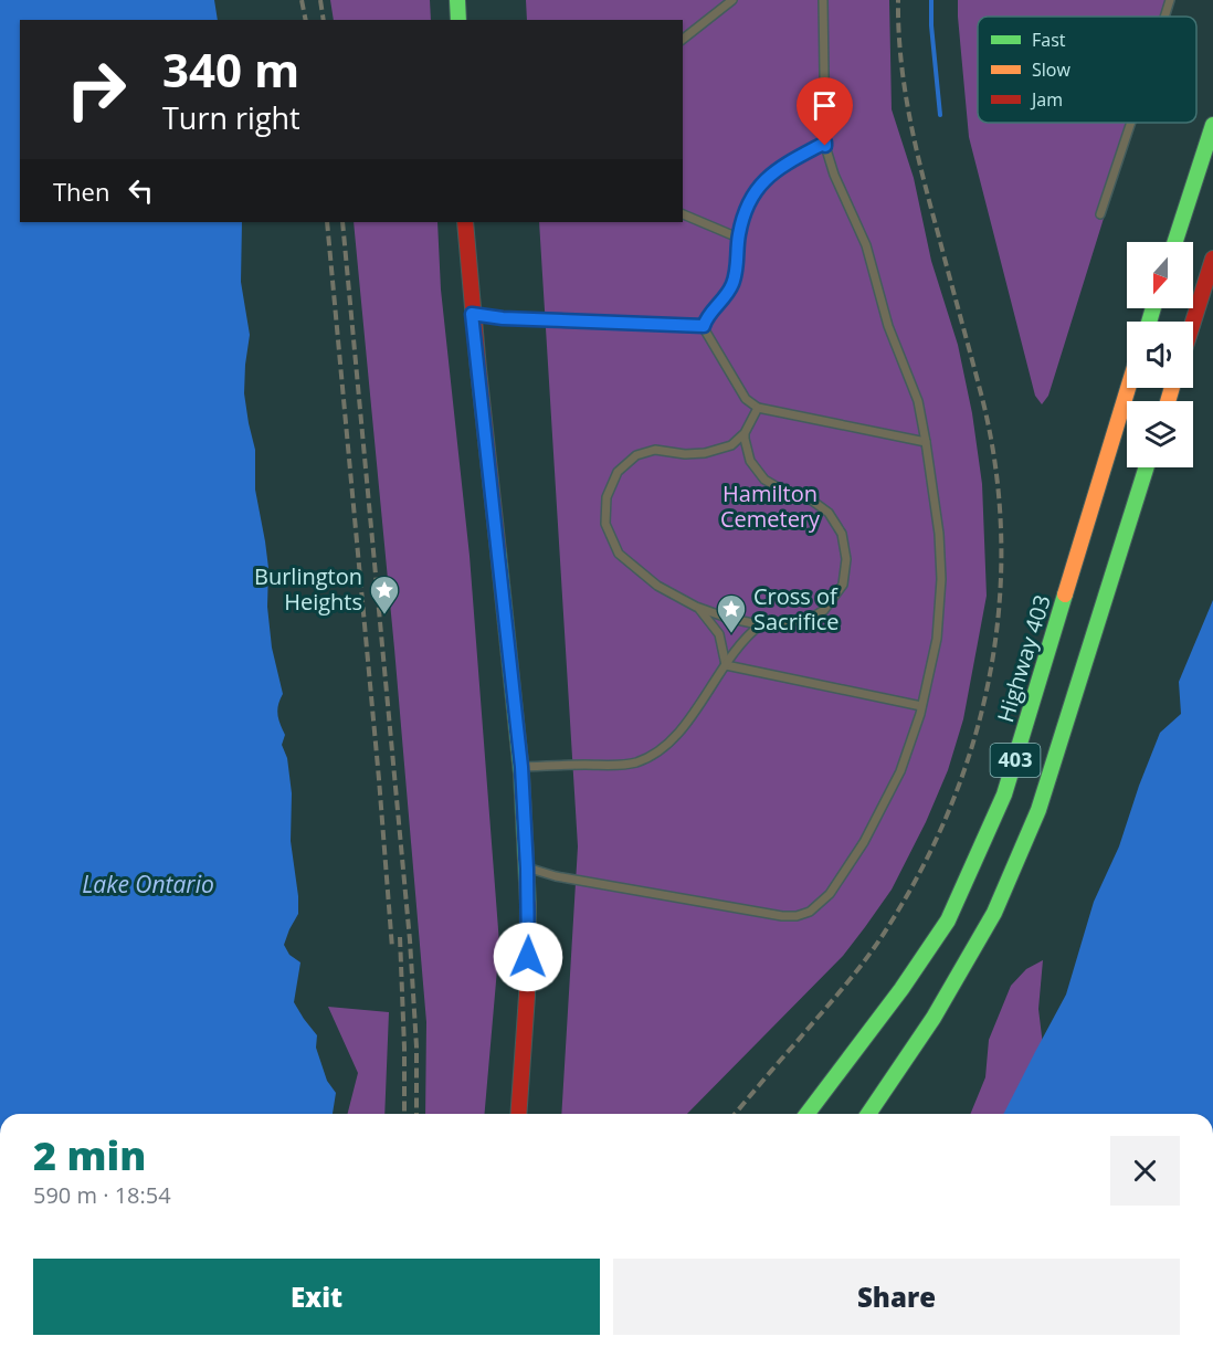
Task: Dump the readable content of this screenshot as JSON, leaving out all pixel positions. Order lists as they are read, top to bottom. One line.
{"streets":{"main road":["Highway 403","403"]},"water":["Lake Ontario"],"parks":["Hamilton Cemetery"],"places":{"place":["Burlington Heights","Cross of Sacrifice"]},"legend":["Fast","Slow","Jam"],"north":"bottom","page":{"turn":["340 m","Turn right"],"then":"Then","heading":["2 min","590 m · 18:54"],"buttons":["Exit","Share"]}}
